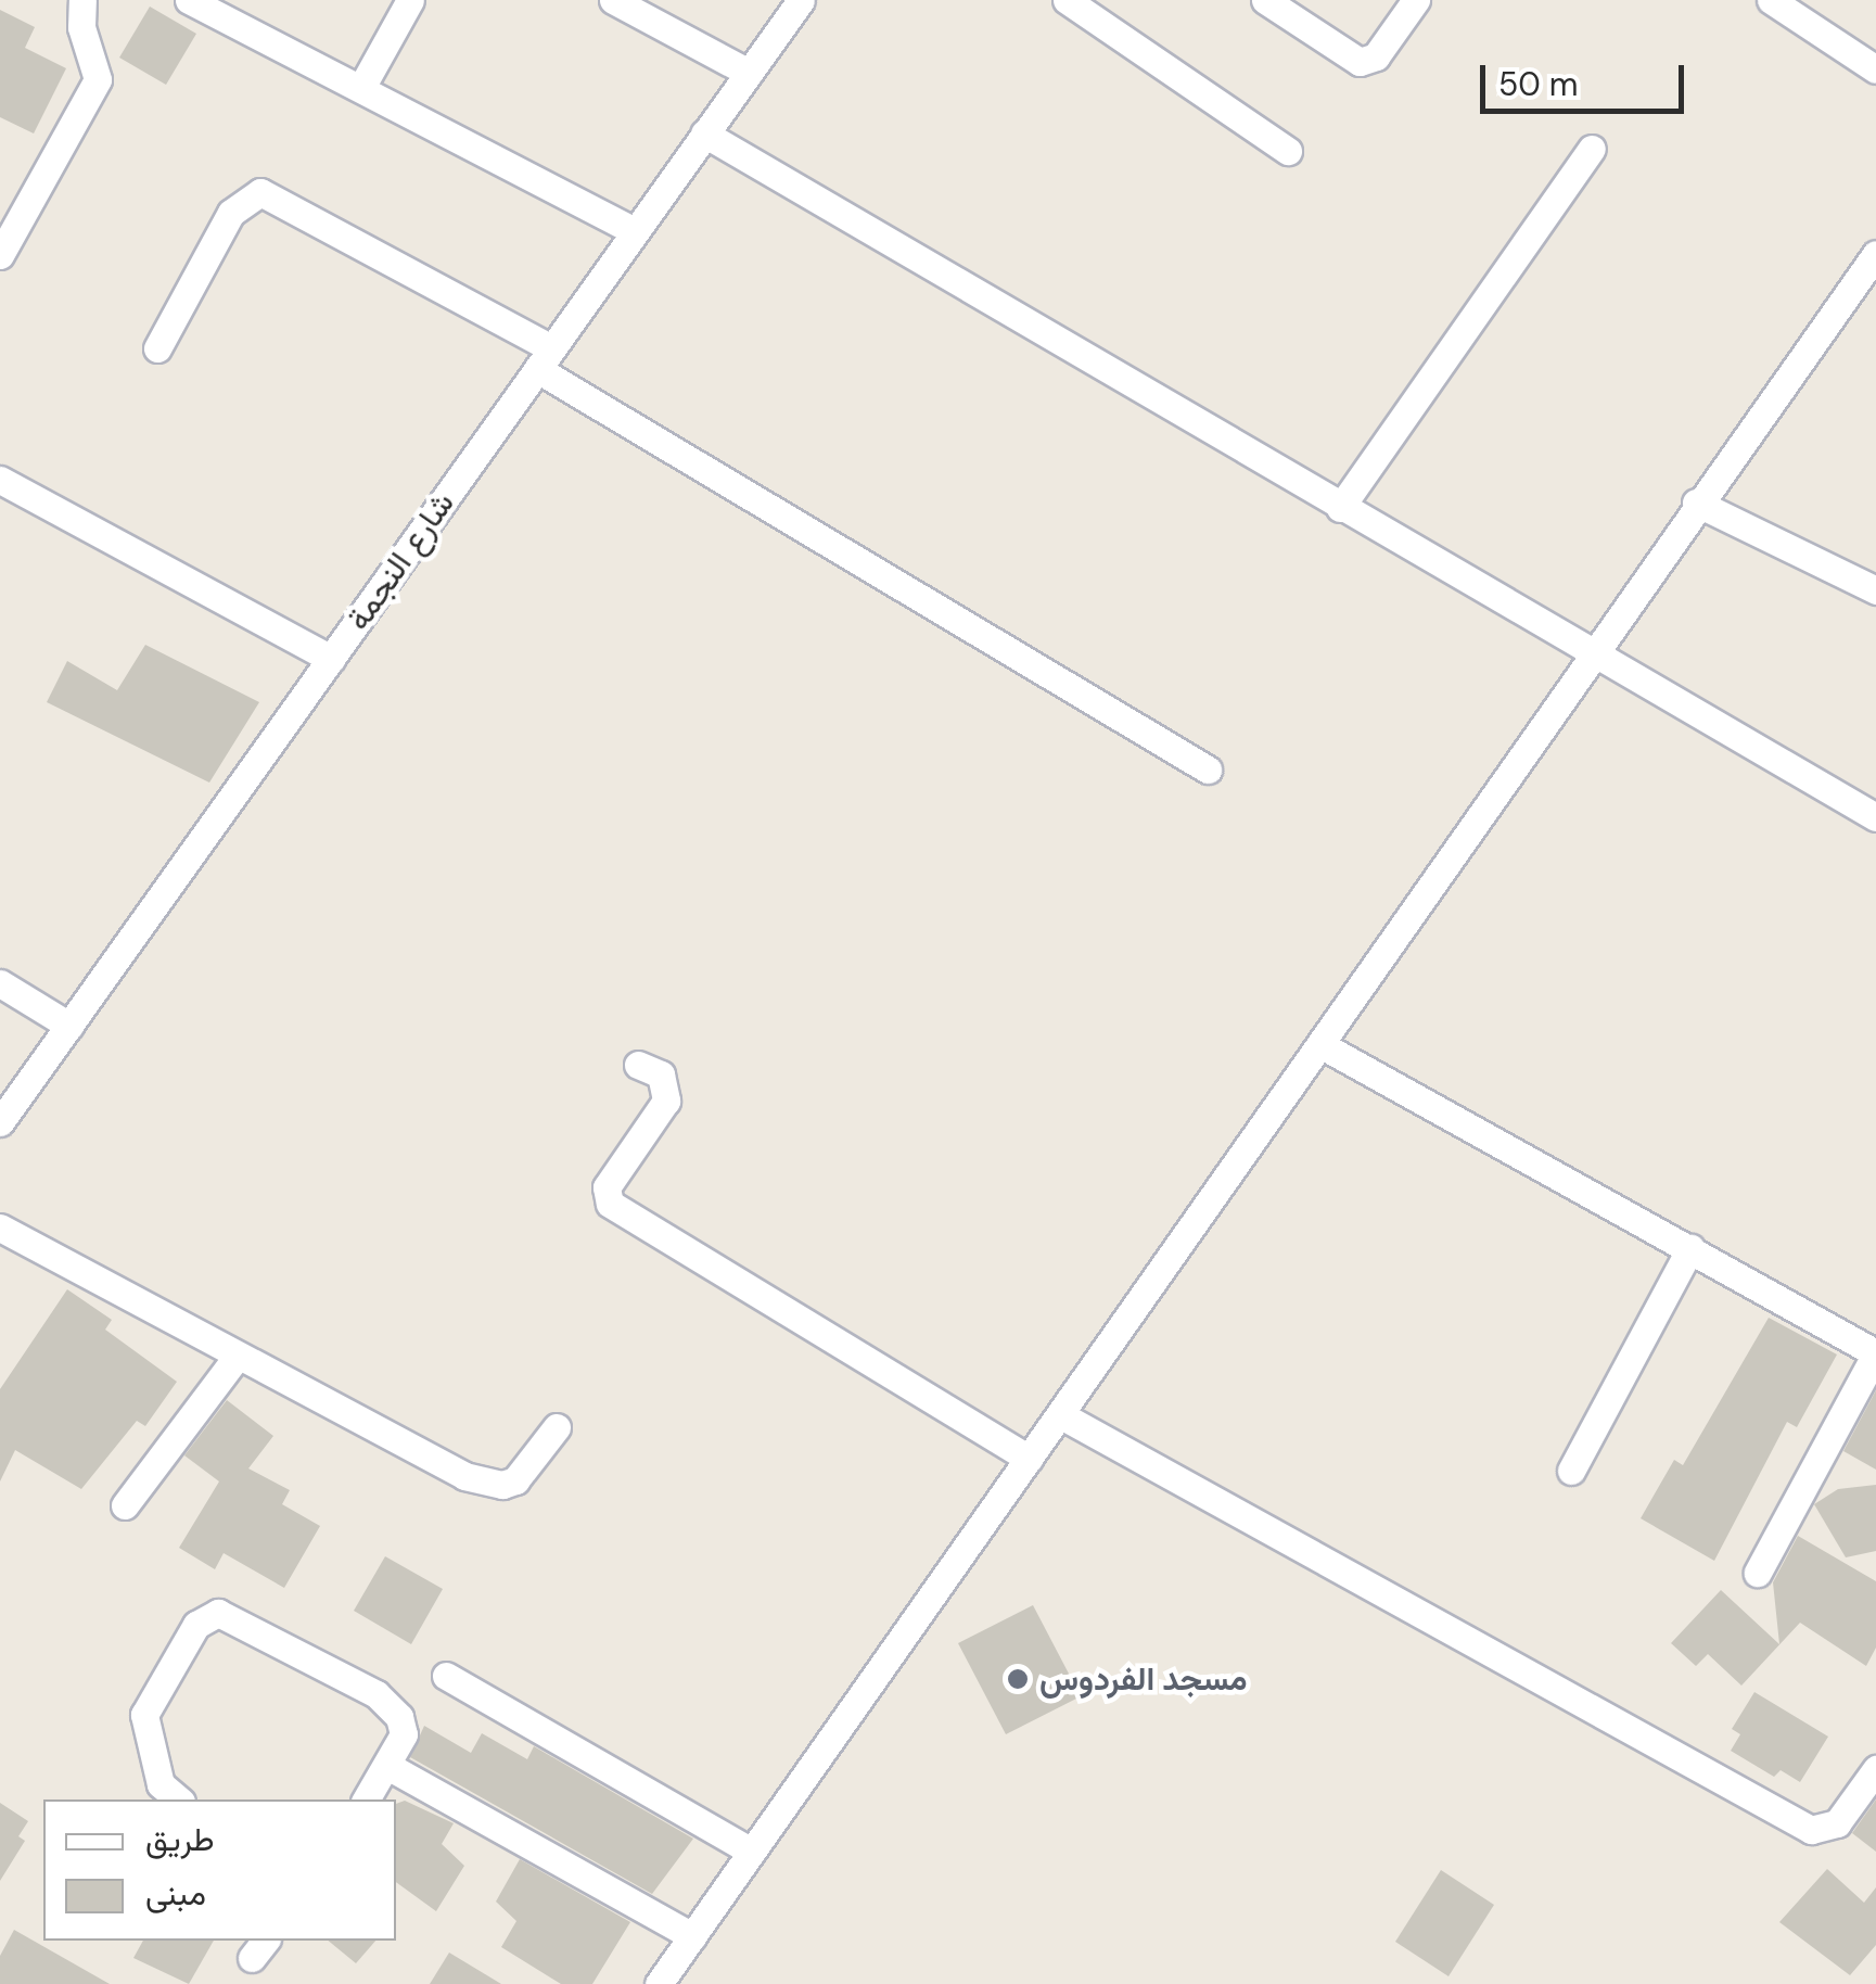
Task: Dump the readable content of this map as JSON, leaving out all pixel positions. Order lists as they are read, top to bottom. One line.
{"streets":{"street":["شارع النجمة"]},"places":["مسجد الفردوس"],"legend":["طريق","مبنى"],"scale_bar":"50 m"}
